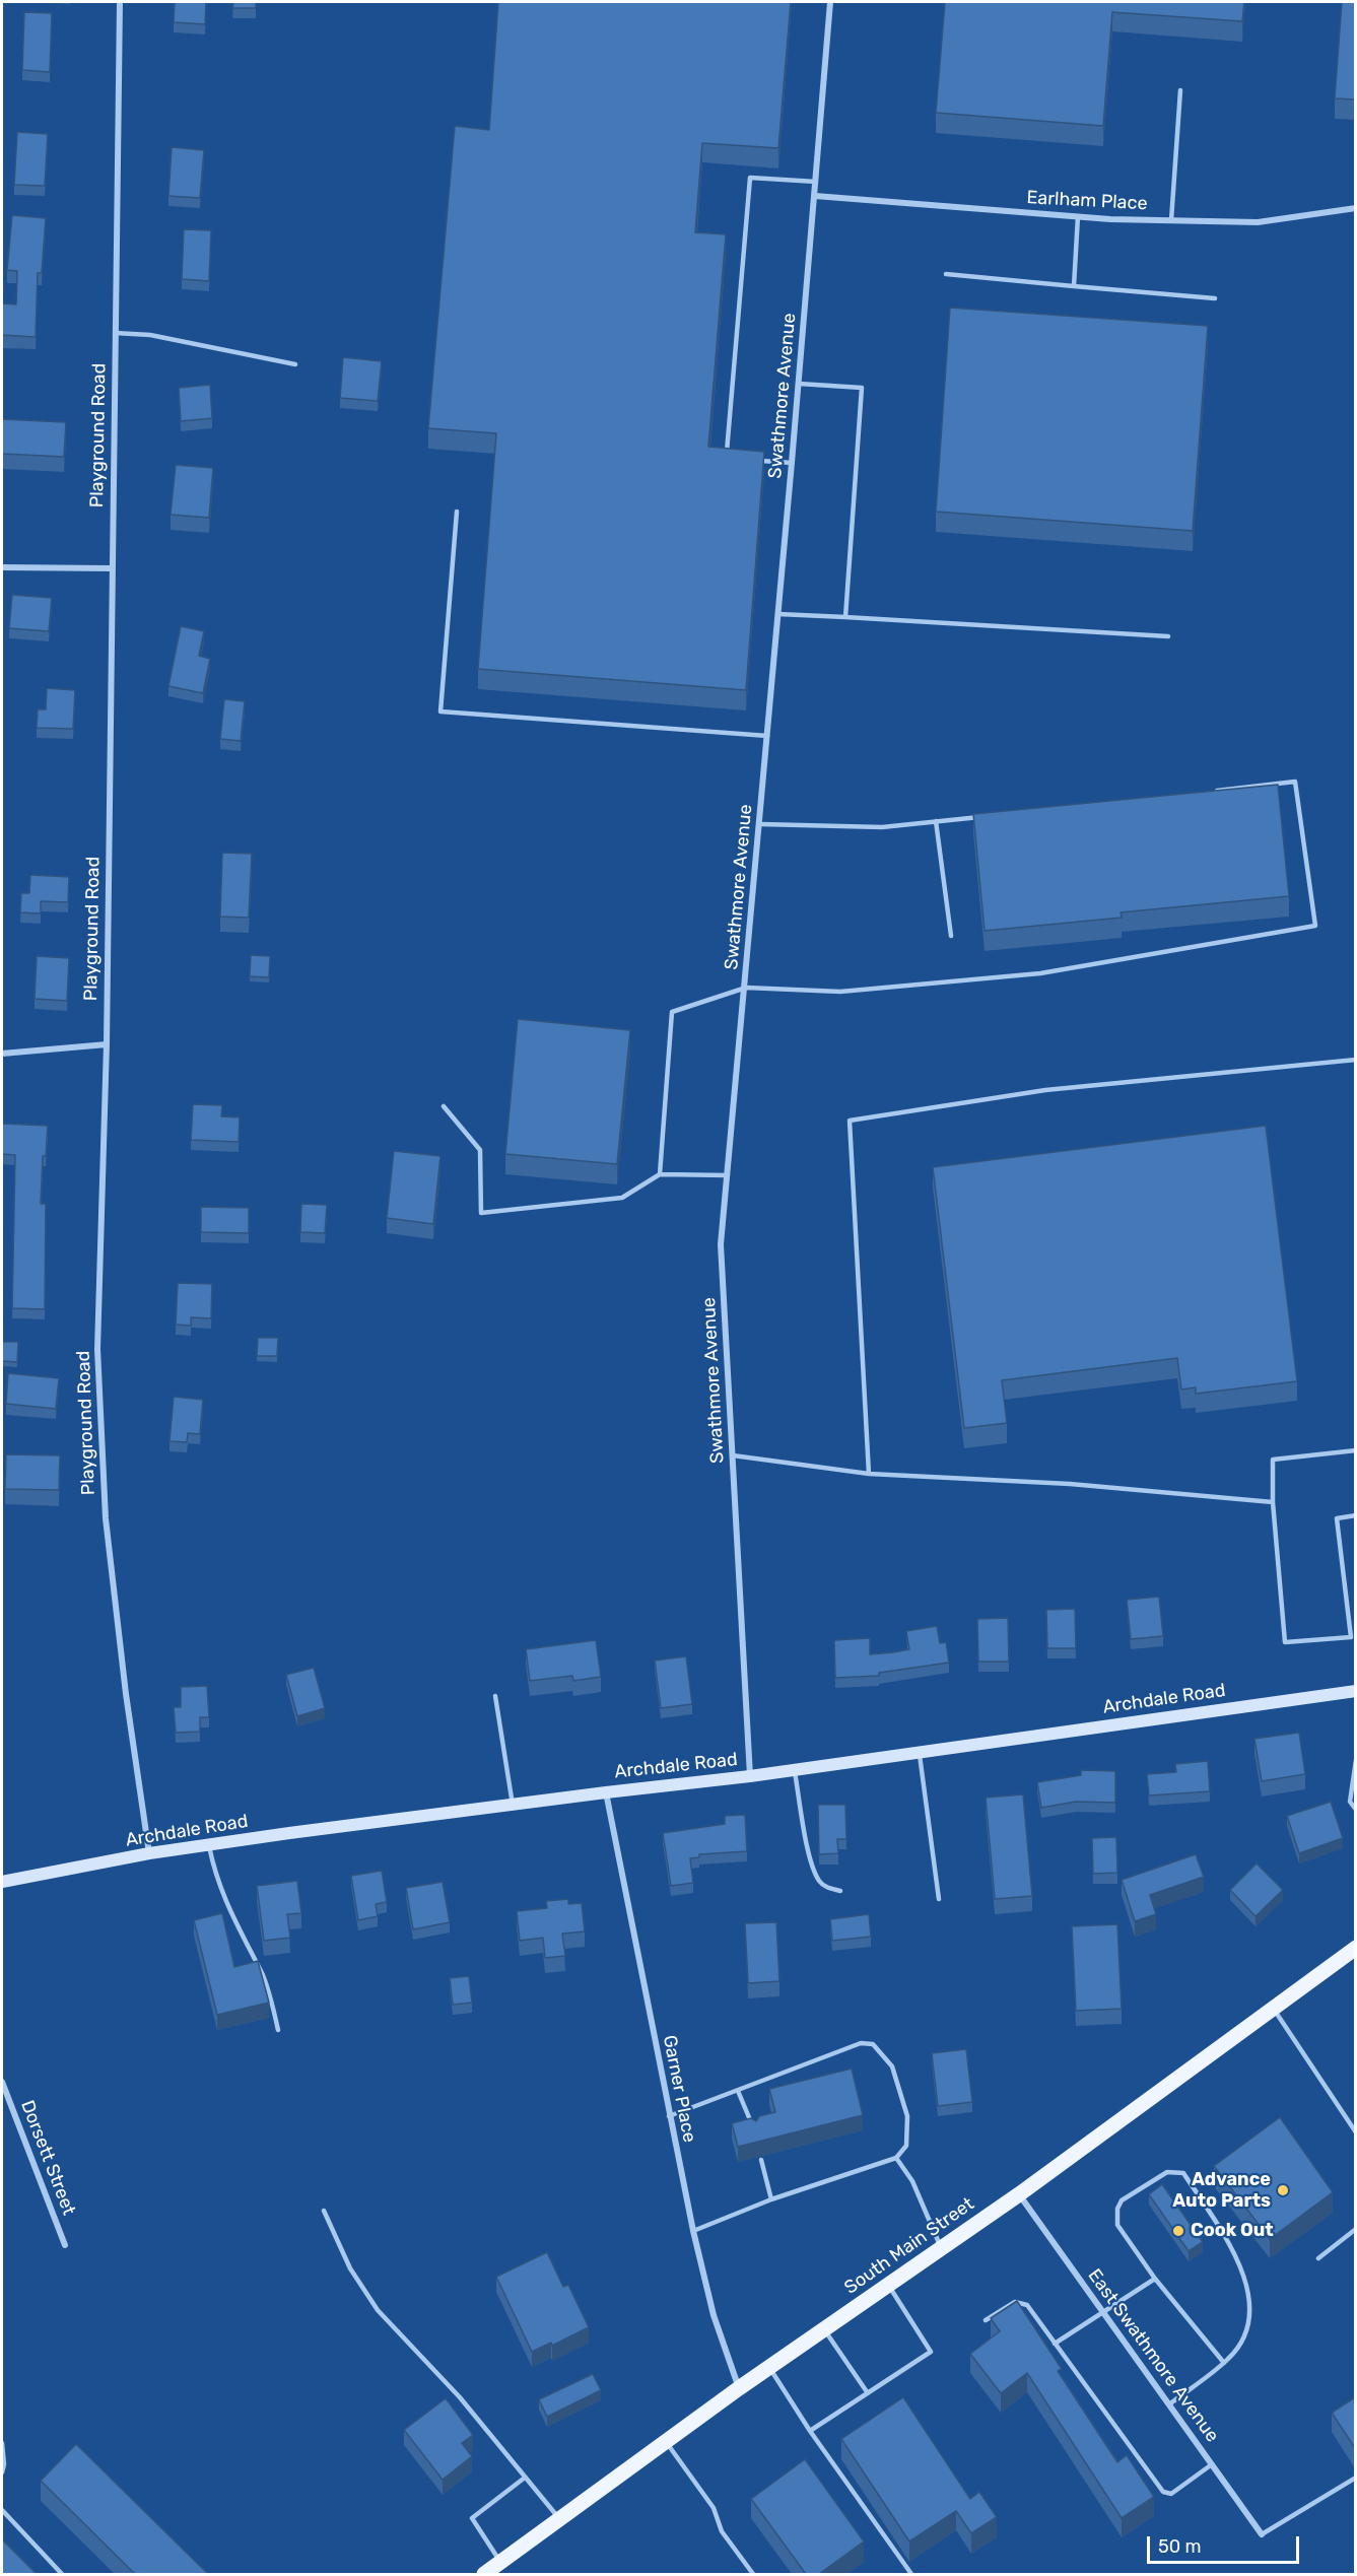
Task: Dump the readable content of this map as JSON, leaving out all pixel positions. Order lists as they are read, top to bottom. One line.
{"streets":{"main road":["Archdale Road","South Main Street"],"street":["Earlham Place","Swathmore Avenue","Playground Road","Garner Place","Dorsett Street","East Swathmore Avenue"]},"crossings":[["Earlham Place","Swathmore Avenue"],["Swathmore Avenue","Archdale Road"],["Playground Road","Archdale Road"],["Archdale Road","Garner Place"],["Garner Place","South Main Street"],["South Main Street","East Swathmore Avenue"]],"places":["Advance Auto Parts","Cook Out"],"scale_bar":"50 m"}
